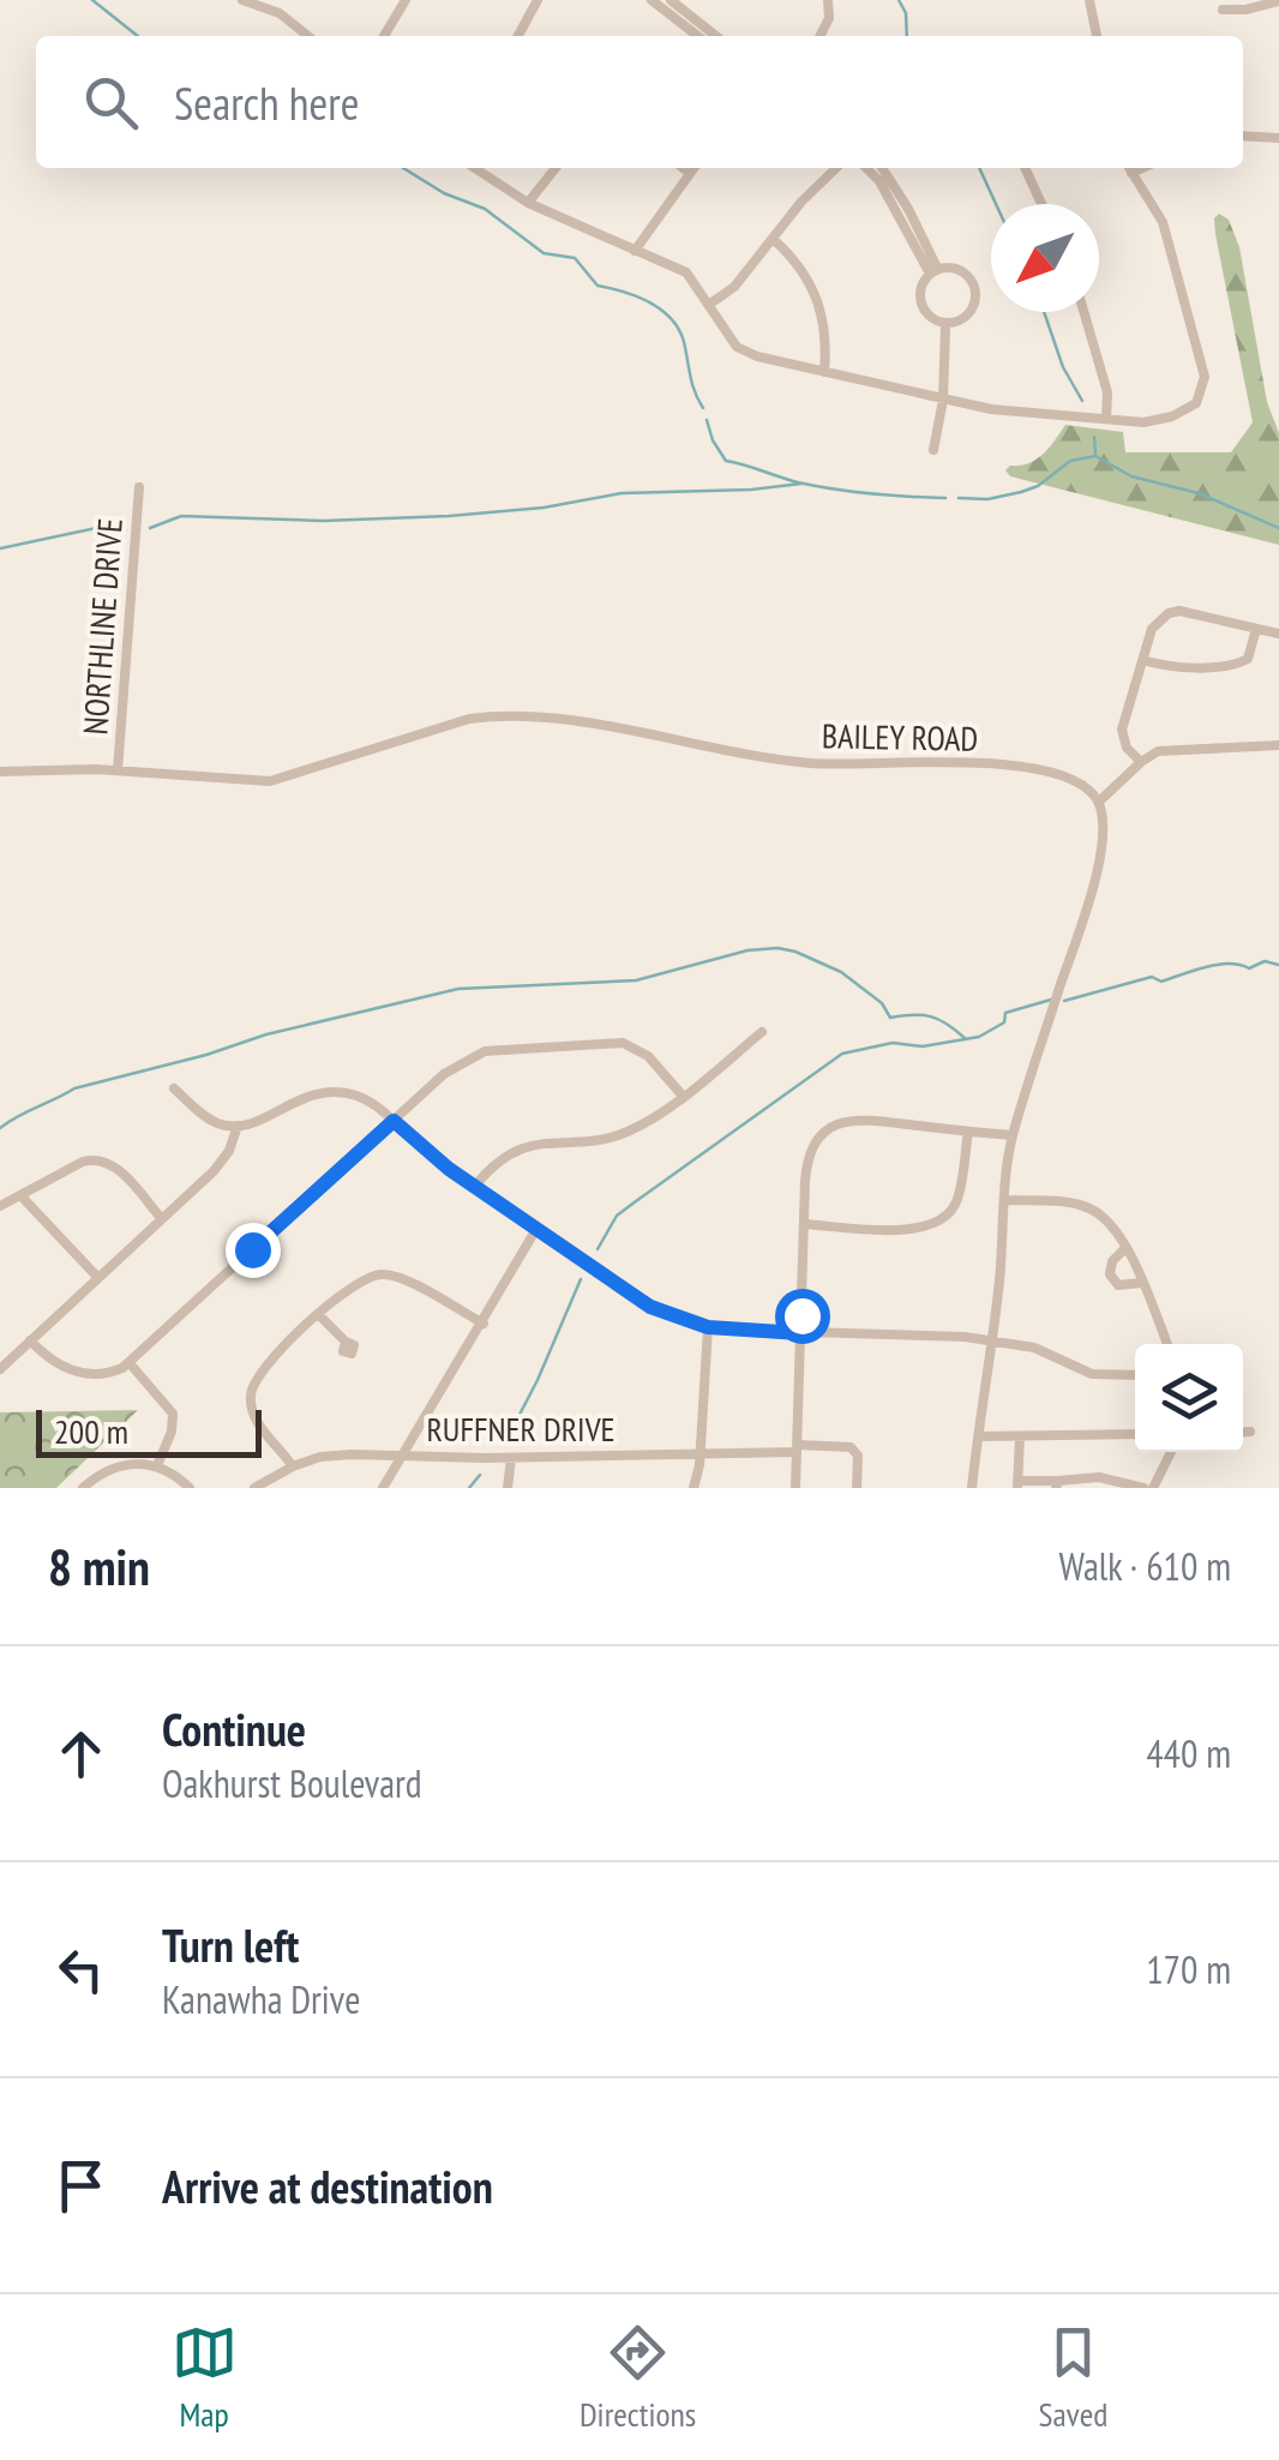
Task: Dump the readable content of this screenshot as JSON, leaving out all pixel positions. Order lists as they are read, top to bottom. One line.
{"streets":{"street":["NORTHLINE DRIVE","BAILEY ROAD","RUFFNER DRIVE"]},"crossings":[["NORTHLINE DRIVE","BAILEY ROAD"]],"scale_bar":"200 m","north":"bottom left","page":{"search":"Search here","scale":"200 m","heading":["8 min","Walk · 610 m"],"list":[["Continue","Oakhurst Boulevard","440 m"],["Turn left","Kanawha Drive","170 m"],"Arrive at destination"],"nav":["Map","Directions","Saved"]}}
